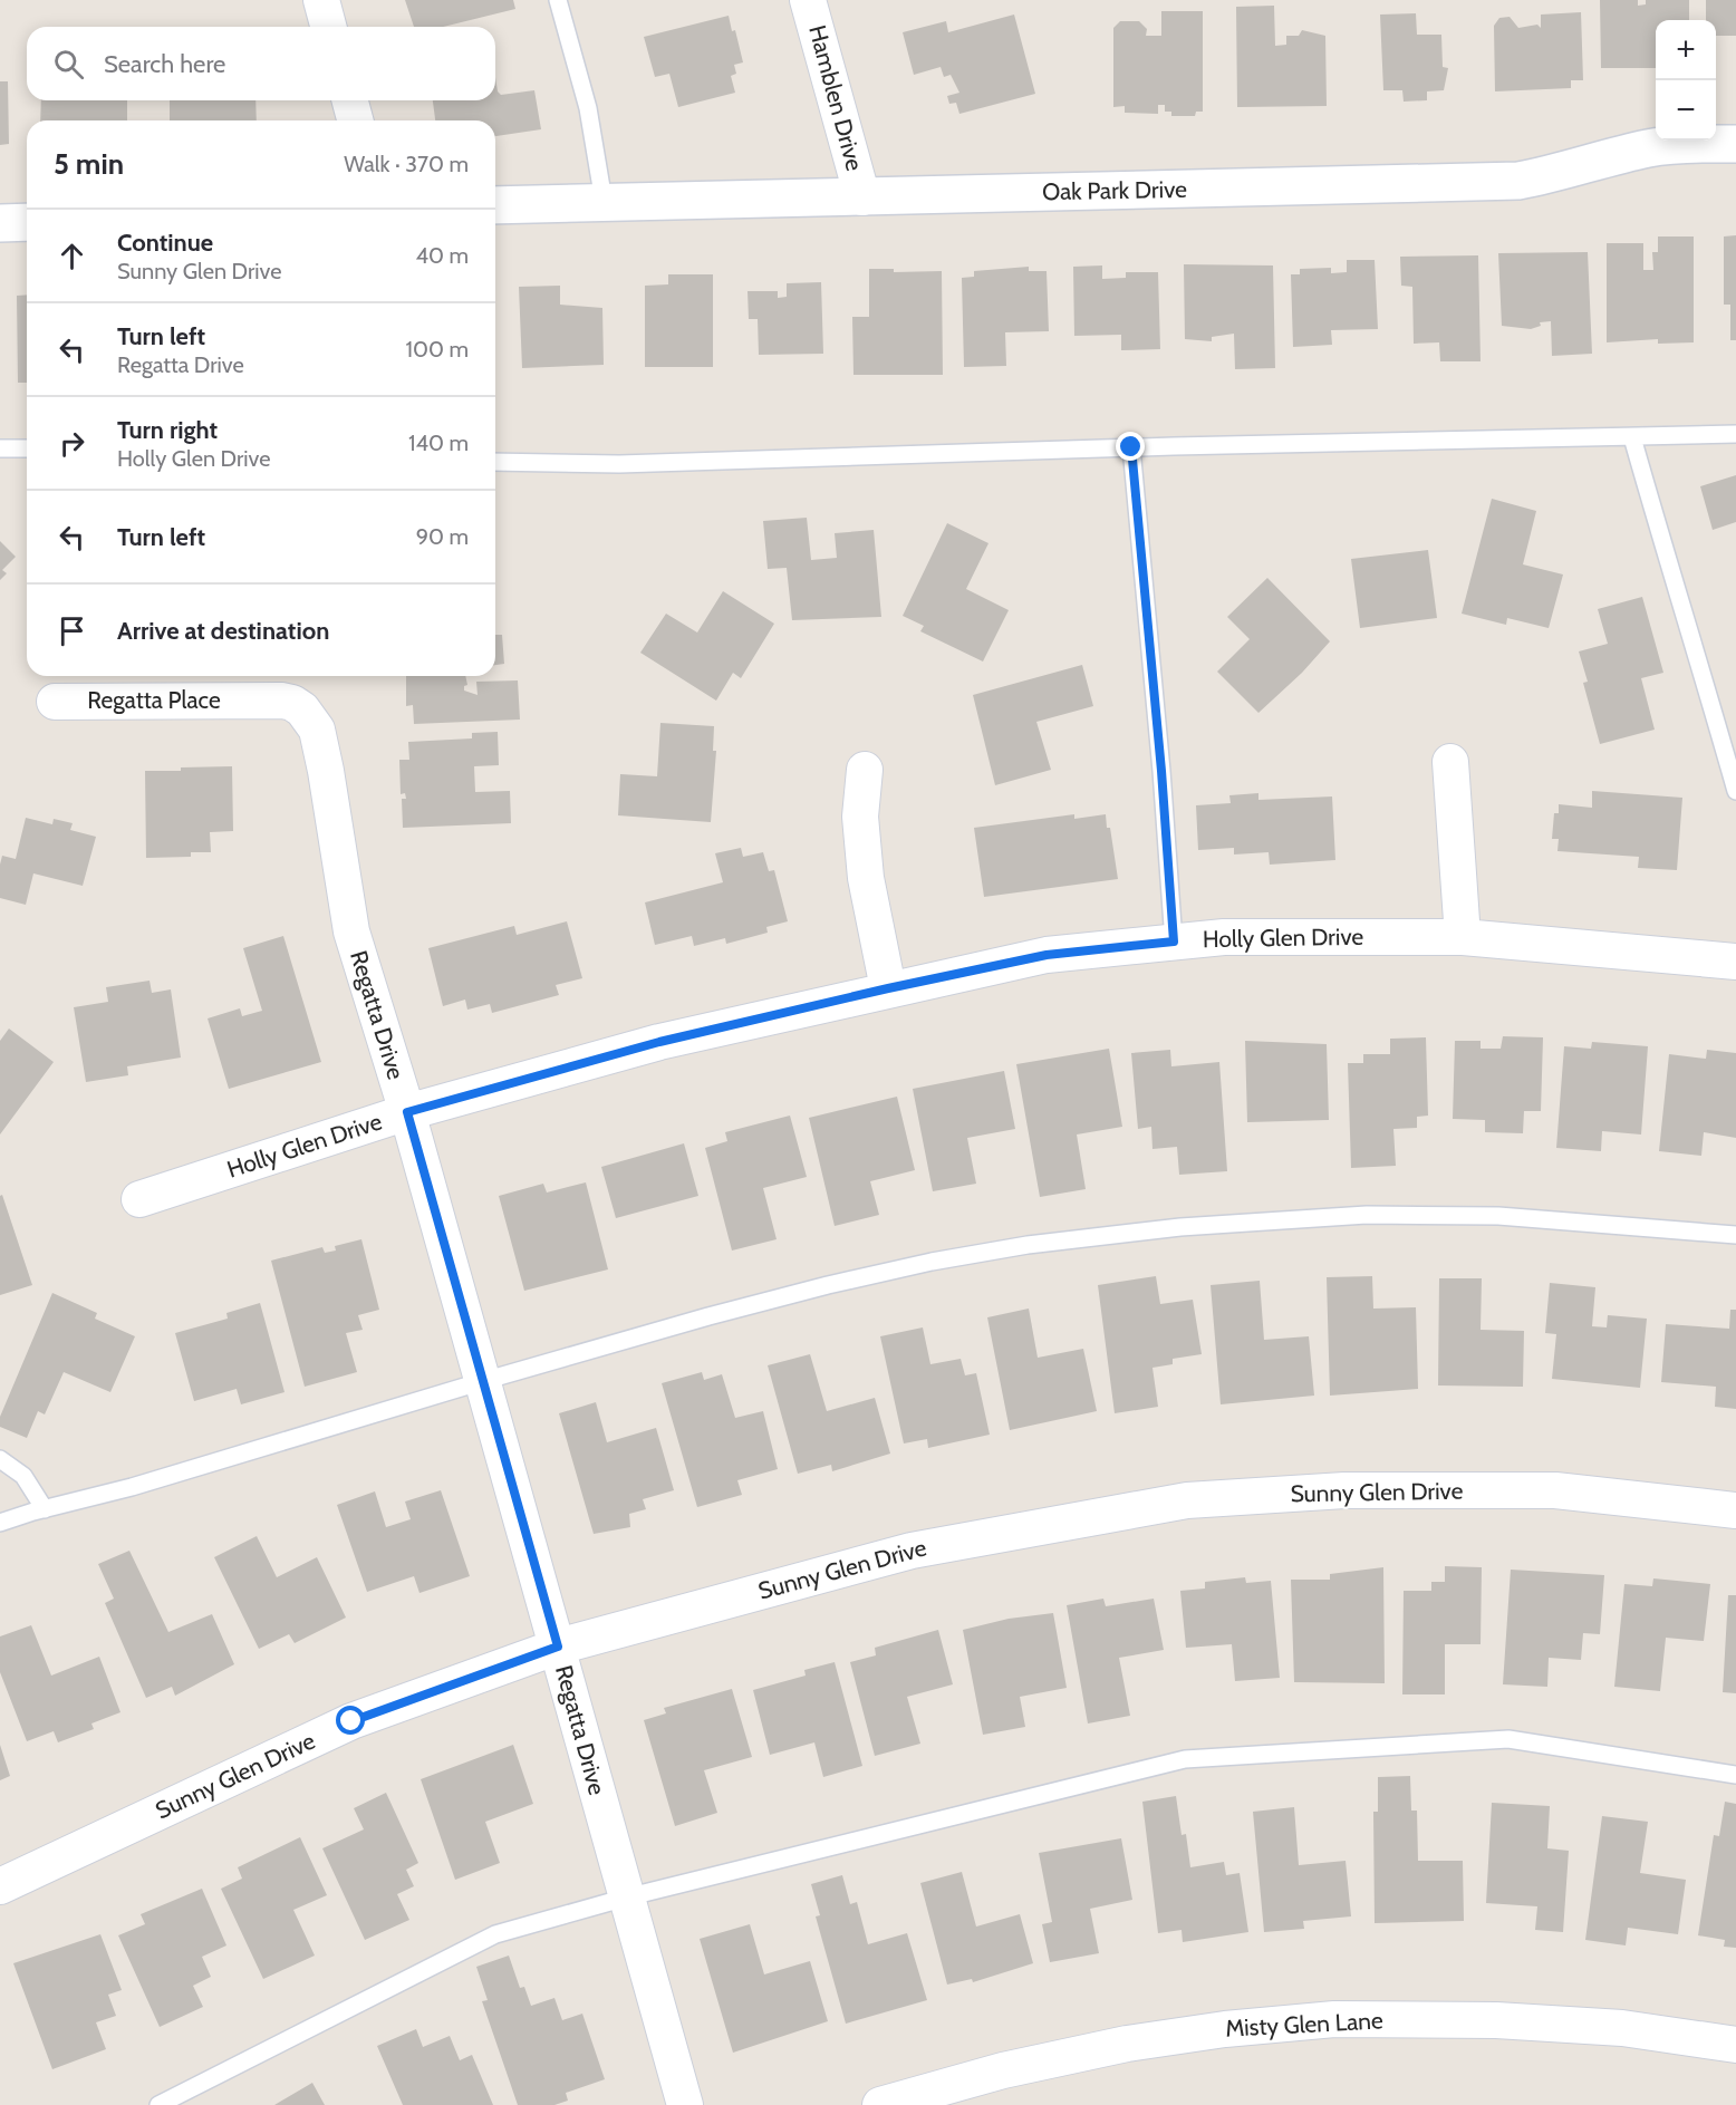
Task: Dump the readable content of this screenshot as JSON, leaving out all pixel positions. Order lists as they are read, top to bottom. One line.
{"streets":{"street":["Hamblen Drive","Oak Park Drive","Regatta Place","Holly Glen Drive","Regatta Drive","Sunny Glen Drive","Misty Glen Lane"]},"crossings":[["Hamblen Drive","Oak Park Drive"],["Regatta Place","Regatta Drive"],["Holly Glen Drive","Regatta Drive"],["Regatta Drive","Sunny Glen Drive"]],"page":{"map_buttons":["+","−"],"search":"Search here","heading":["5 min","Walk · 370 m"],"list":[["Continue","Sunny Glen Drive","40 m"],["Turn left","Regatta Drive","100 m"],["Turn right","Holly Glen Drive","140 m"],["Turn left","90 m"],"Arrive at destination"]}}
